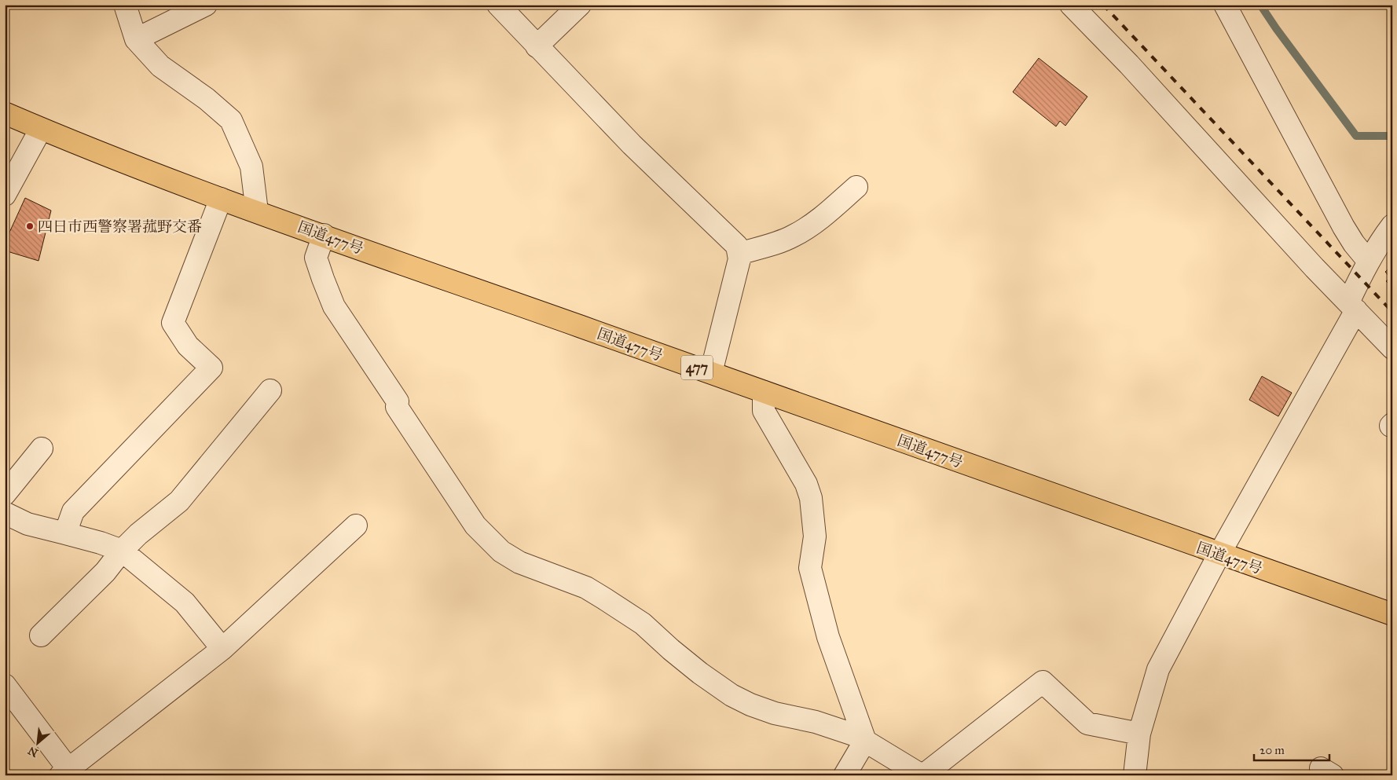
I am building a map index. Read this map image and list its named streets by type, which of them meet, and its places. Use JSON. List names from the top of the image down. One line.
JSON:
{"streets":{"highway":["国道477号","477"]},"places":["四日市西警察署菰野交番"],"scale_bar":"20 m","north":"bottom left"}
